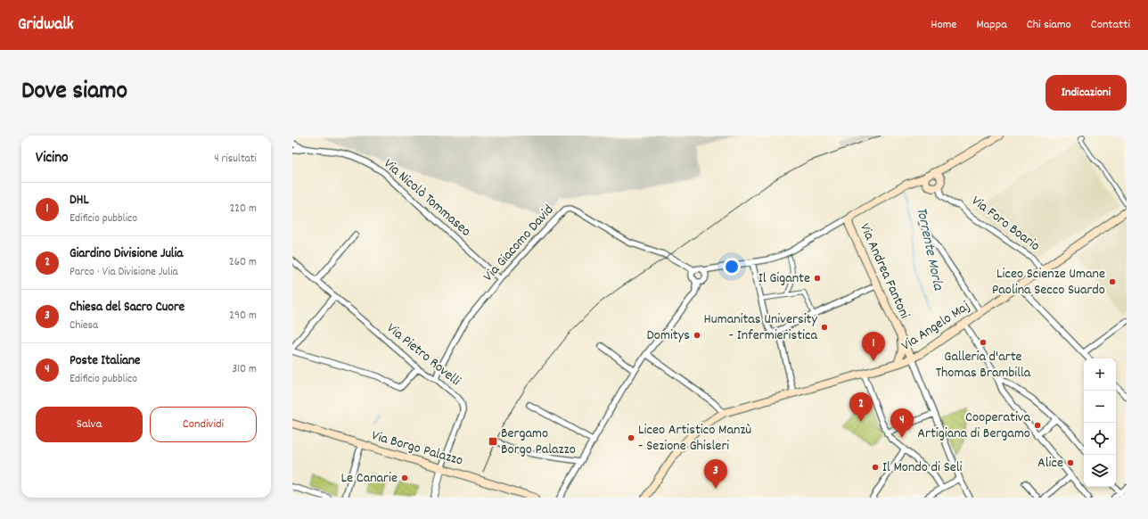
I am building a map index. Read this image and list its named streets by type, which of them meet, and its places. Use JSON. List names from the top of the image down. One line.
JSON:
{"streets":{"main road":["Via Foro Boario","Via Andrea Fantoni","Via Angelo Maj","Via Borgo Palazzo"],"street":["Via Nicolò Tommaseo","Via Giacomo David","Via Pietro Rovelli"]},"crossings":[["Via Nicolò Tommaseo","Via Giacomo David"],["Via Foro Boario","Via Angelo Maj"],["Via Giacomo David","Via Pietro Rovelli"],["Via Andrea Fantoni","Via Angelo Maj"],["Via Pietro Rovelli","Via Borgo Palazzo"]],"water":["Torrente Morla"],"places":{"other":["Il Gigante","Liceo Scienze Umane Paolina Secco Suardo","Humanitas University - Infermieristica","Domitys","Galleria d'arte Thomas Brambilla","Cooperativa Artigiana di Bergamo","Liceo Artistico Manzù - Sezione Ghisleri","Alice","Il Mondo di Seli","Le Canarie"],"transit":["Bergamo Borgo Palazzo"]},"page":{"header":"Gridwalk","nav":["Home","Mappa","Chi siamo","Contatti"],"title":"Dove siamo","buttons":["Indicazioni",["Salva","Condividi"]],"heading":["Vicino","4 risultati"],"list":[{"mark":"1","name":"DHL","note":"Edificio pubblico","value":"220 m"},{"mark":"2","name":"Giardino Divisione Julia","note":"Parco · Via Divisione Julia","value":"260 m"},{"mark":"3","name":"Chiesa del Sacro Cuore","note":"Chiesa","value":"290 m"},{"mark":"4","name":"Poste Italiane","note":"Edificio pubblico","value":"310 m"}],"pins":["1","2","4","3"],"map_buttons":["+","−"]}}
